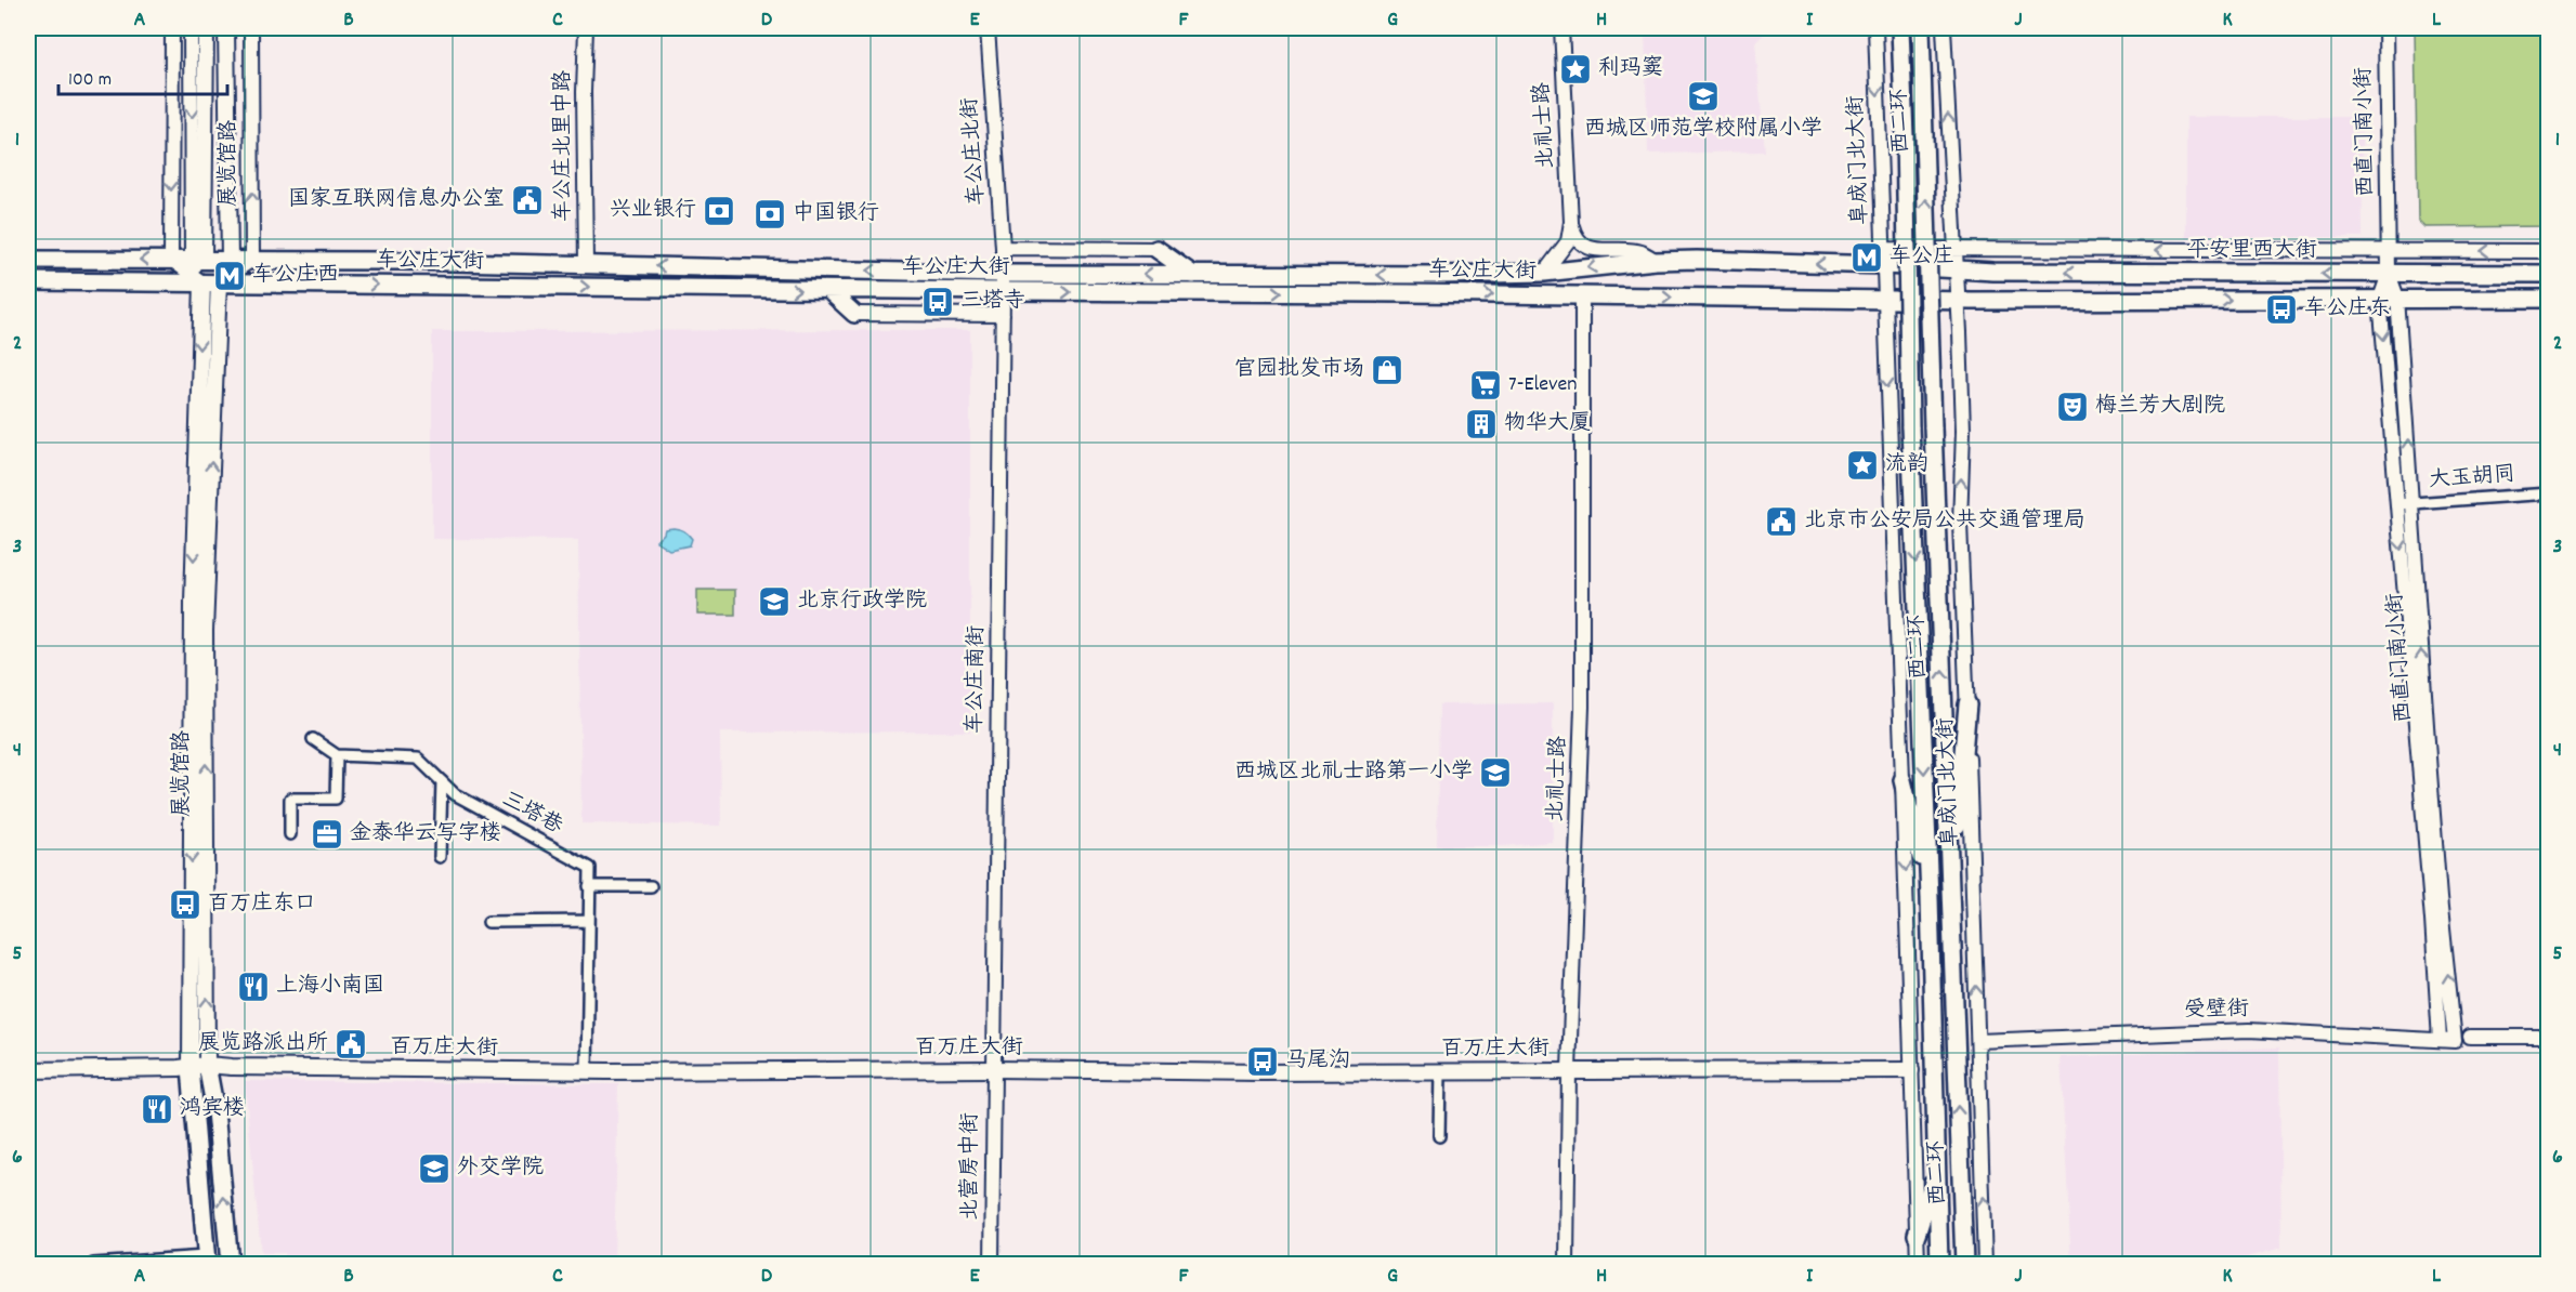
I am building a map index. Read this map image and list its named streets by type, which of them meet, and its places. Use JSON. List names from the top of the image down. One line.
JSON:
{"streets":{"main road":["西二环","展览馆路","平安里西大街","车公庄大街","百万庄大街"],"street":["北礼士路","西直门南小街","车公庄北里中路","车公庄北街","阜成门北大街","大玉胡同","车公庄南街","三塔巷","受壁街","北营房中街"]},"crossings":[["北礼士路","车公庄大街"],["北礼士路","百万庄大街"],["西直门南小街","平安里西大街"],["西直门南小街","大玉胡同"],["西直门南小街","受壁街"],["车公庄北里中路","车公庄大街"],["车公庄北街","车公庄大街"],["车公庄北街","车公庄南街"],["阜成门北大街","平安里西大街"],["阜成门北大街","车公庄大街"],["阜成门北大街","受壁街"],["阜成门北大街","百万庄大街"],["展览馆路","车公庄大街"],["展览馆路","百万庄大街"],["平安里西大街","车公庄大街"],["车公庄大街","车公庄南街"],["车公庄南街","百万庄大街"],["车公庄南街","北营房中街"],["三塔巷","百万庄大街"],["百万庄大街","北营房中街"]],"places":{"place":["利玛窦","流韵"],"school or university":["西城区师范学校附属小学","北京行政学院","西城区北礼士路第一小学","外交学院"],"public building":["国家互联网信息办公室","北京市公安局公共交通管理局","展览路派出所"],"bank":["兴业银行","中国银行"],"metro station":["车公庄","车公庄西"],"bus stop":["三塔寺","车公庄东","百万庄东口","马尾沟"],"shop":["官园批发市场"],"supermarket":["7-Eleven"],"theatre":["梅兰芳大剧院"],"building":["物华大厦"],"office":["金泰华云写字楼"],"restaurant":["上海小南国","鸿宾楼"]},"scale_bar":"100 m","grid":{"columns":["A","B","C","D","E","F","G","H","I","J","K","L"],"rows":["1","2","3","4","5","6"]}}
